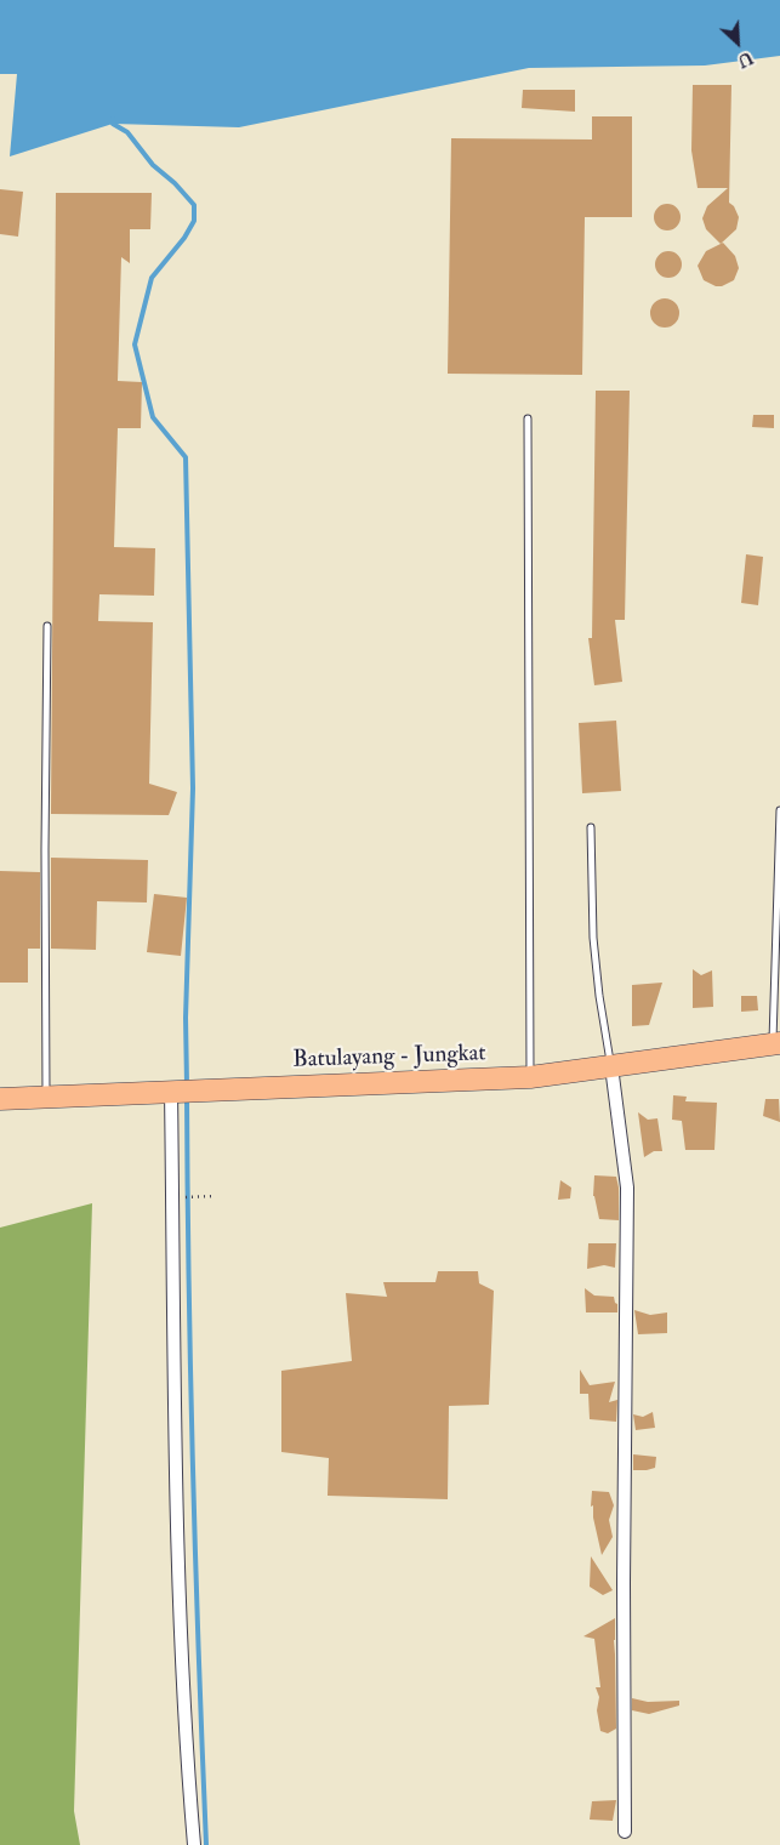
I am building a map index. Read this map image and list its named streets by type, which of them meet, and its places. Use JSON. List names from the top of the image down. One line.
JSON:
{"streets":{"highway":["Batulayang - Jungkat"]},"north":"bottom right"}
